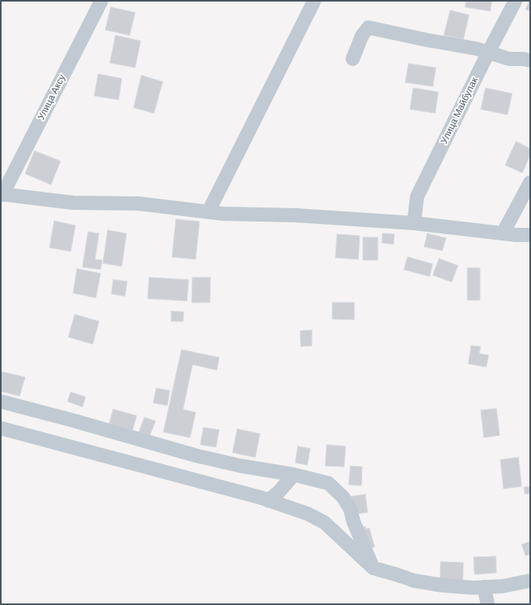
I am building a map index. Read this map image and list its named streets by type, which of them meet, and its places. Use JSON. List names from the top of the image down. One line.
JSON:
{"streets":{"street":["Улица Аксу","Улица Майбулак"]}}
